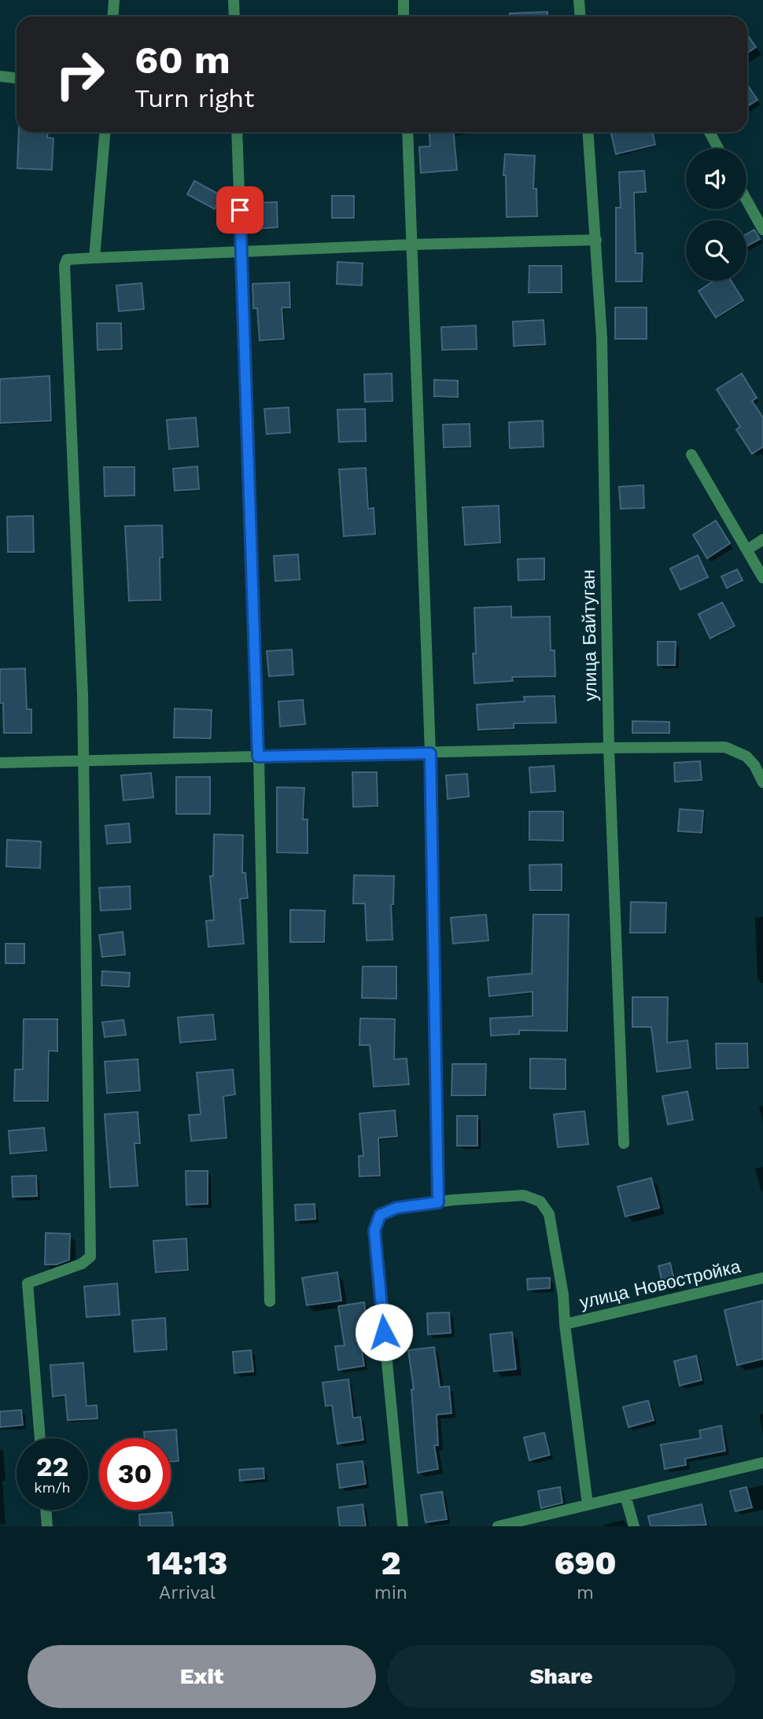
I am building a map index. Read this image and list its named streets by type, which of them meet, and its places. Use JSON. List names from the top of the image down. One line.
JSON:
{"streets":{"street":["улица Байтуган","улица Новостройка"]},"page":{"turn":["60 m","Turn right"],"speed":"22 km/h","limit":"30","eta":["14:13","Arrival","2","min","690","m"],"buttons":["Exit","Share"]}}
